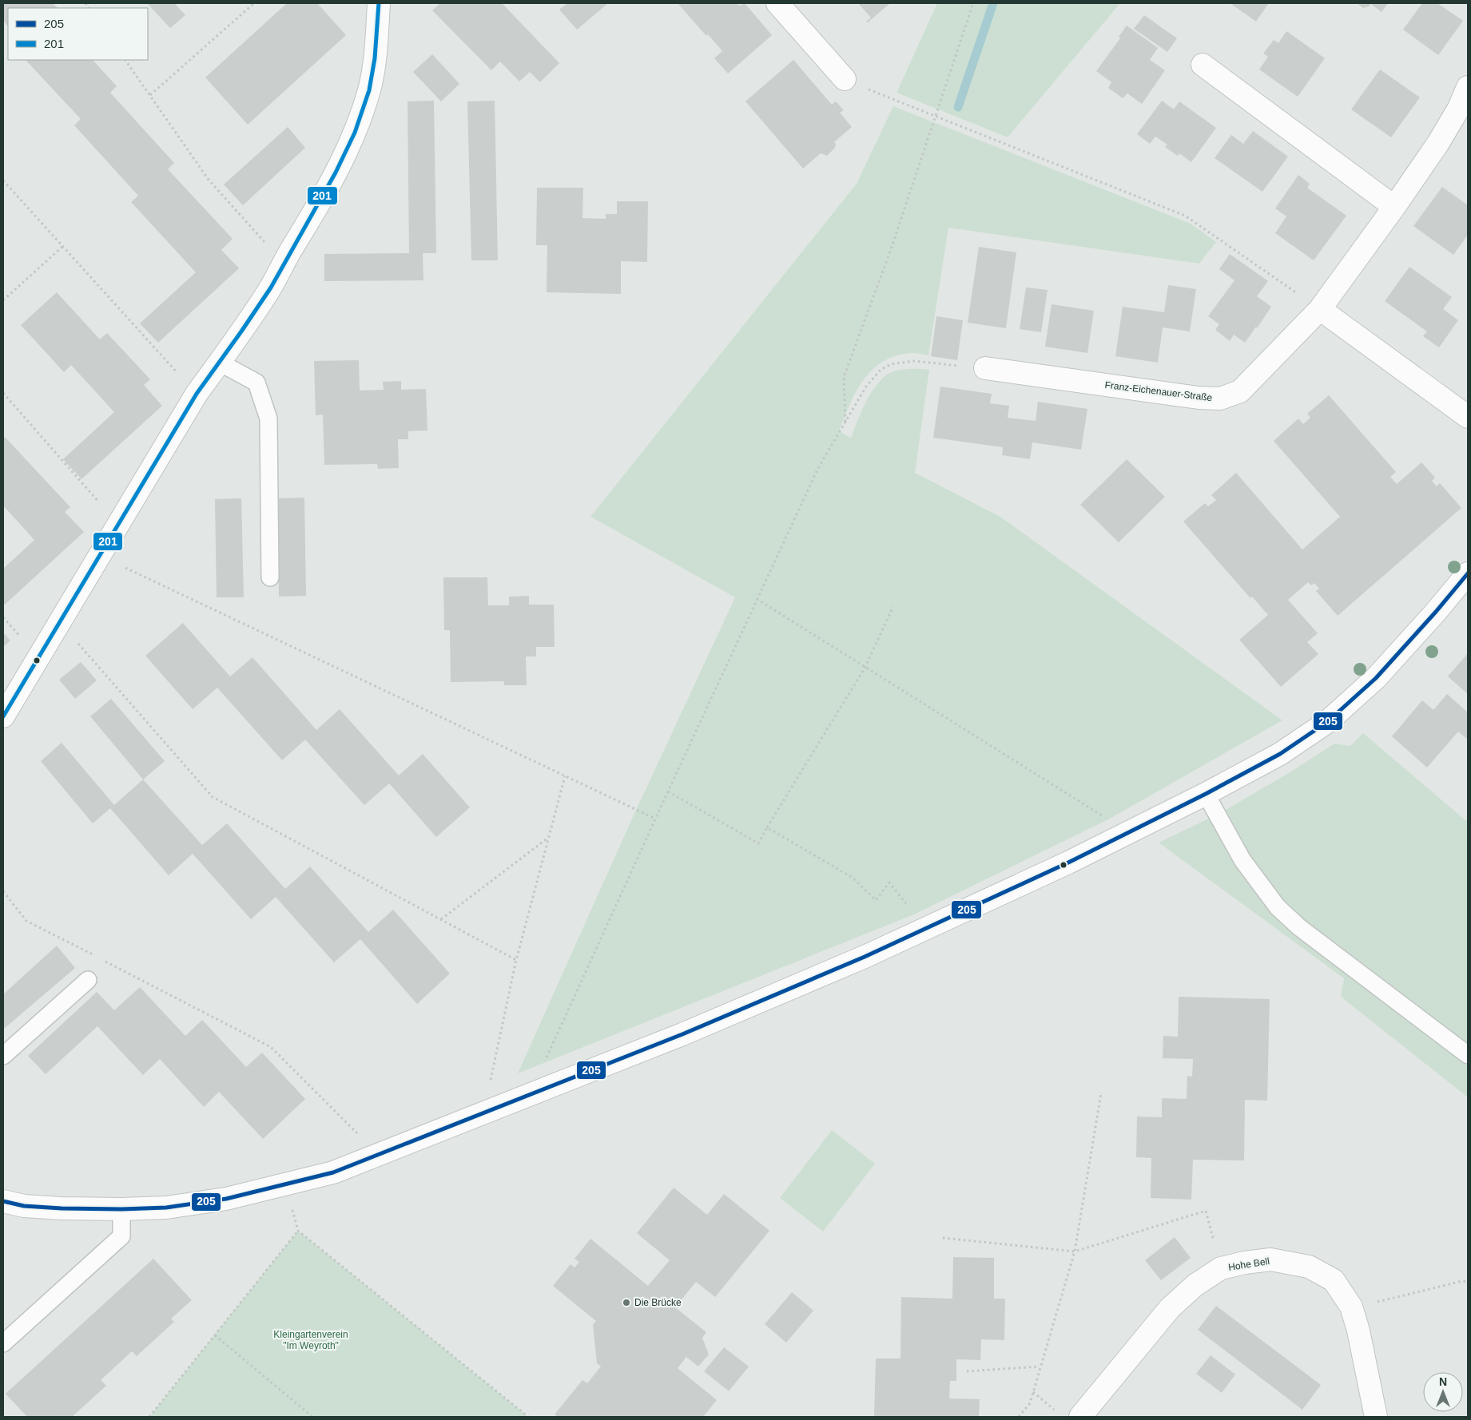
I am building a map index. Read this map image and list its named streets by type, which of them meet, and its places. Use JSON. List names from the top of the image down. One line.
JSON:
{"streets":{"street":["Franz-Eichenauer-Straße","Hohe Bell"]},"parks":["Kleingartenverein \"Im Weyroth\""],"places":["Die Brücke"],"lines":["transit line 201","transit line 205"],"legend":["205","201"],"north":"top"}
